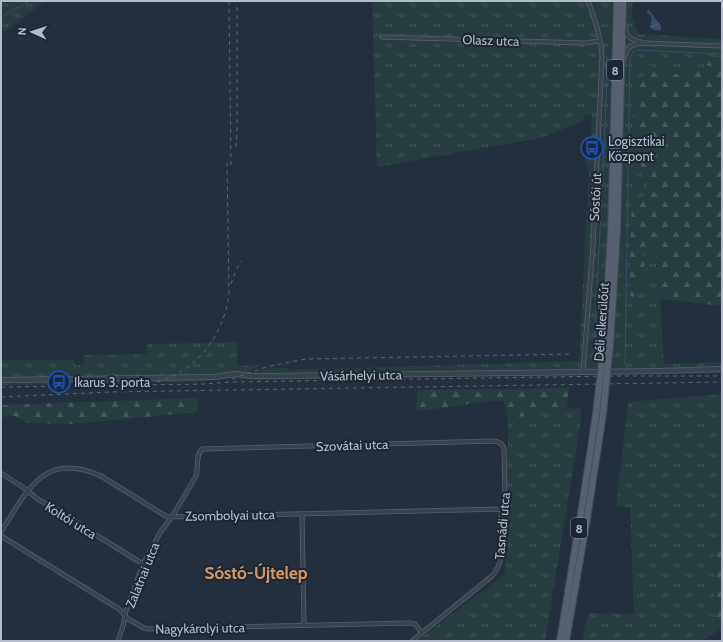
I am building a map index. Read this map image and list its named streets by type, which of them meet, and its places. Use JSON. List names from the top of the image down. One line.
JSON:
{"streets":{"main road":["8","Déli elkerülőút"],"street":["Olasz utca","Sóstói út","Vásárhelyi utca","Szovátai utca","Zsombolyai utca","Koltói utca","Tasnádi utca","Zalatnai utca","Nagykárolyi utca"]},"crossings":[["Olasz utca","Sóstói út"],["Sóstói út","Vásárhelyi utca"],["Szovátai utca","Tasnádi utca"],["Szovátai utca","Zalatnai utca"],["Zsombolyai utca","Koltói utca"],["Zsombolyai utca","Tasnádi utca"],["Zsombolyai utca","Zalatnai utca"],["Koltói utca","Zalatnai utca"],["Tasnádi utca","Nagykárolyi utca"],["Zalatnai utca","Nagykárolyi utca"]],"districts":["Sóstó-Újtelep"],"places":{"bus stop":["Logisztikai Központ","Ikarus 3. porta"]},"north":"left"}
